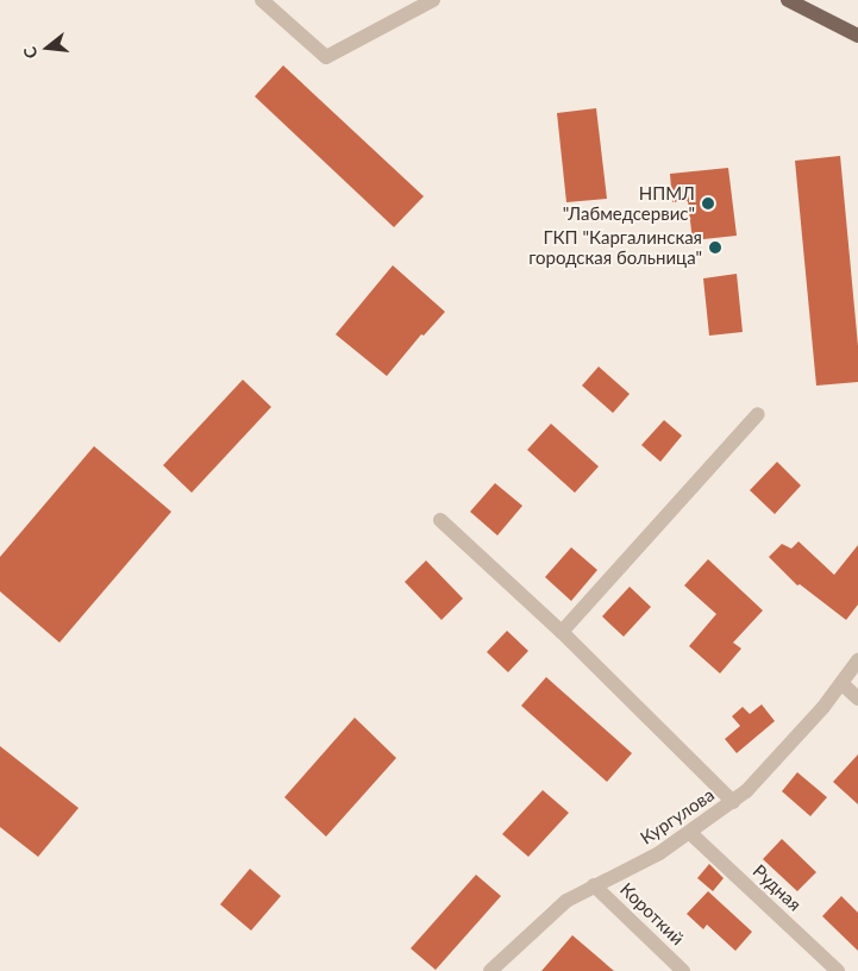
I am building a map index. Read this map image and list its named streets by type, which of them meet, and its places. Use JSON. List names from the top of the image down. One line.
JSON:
{"streets":{"street":["Кургулова","Рудная","Короткий"]},"crossings":[["Кургулова","Рудная"],["Кургулова","Короткий"]],"places":["НПМЛ \"Лабмедсервис\"","ГКП \"Каргалинская городская больница\""],"north":"left"}
